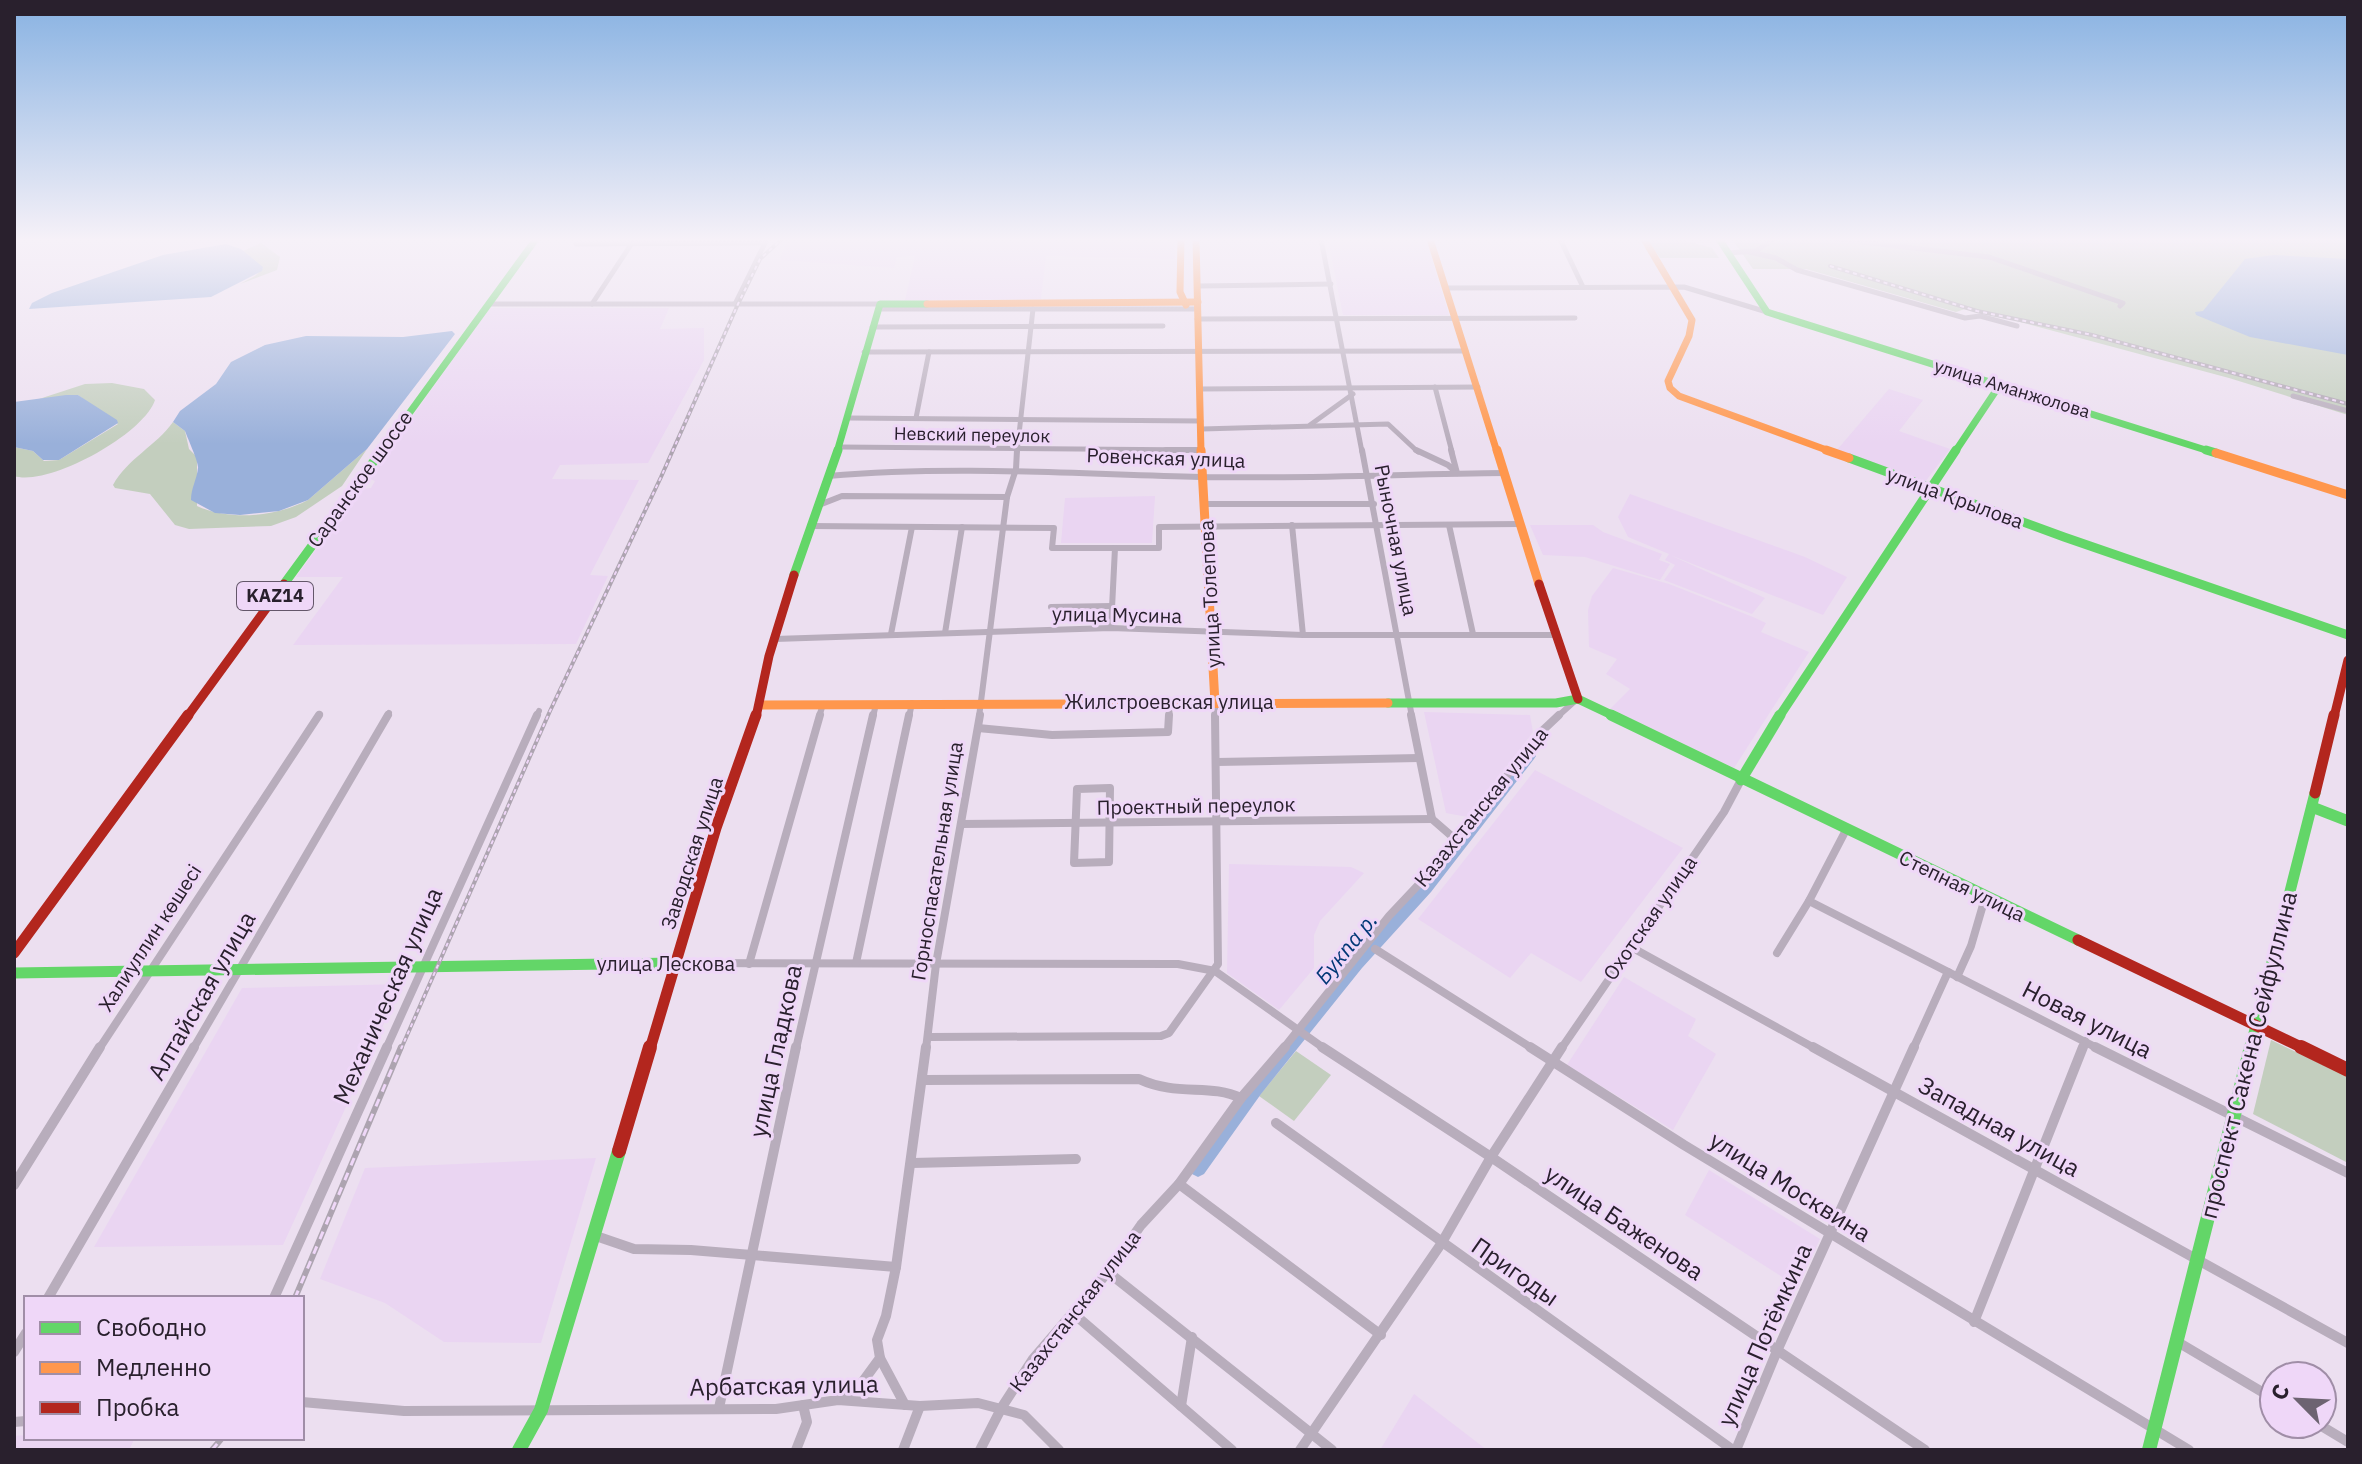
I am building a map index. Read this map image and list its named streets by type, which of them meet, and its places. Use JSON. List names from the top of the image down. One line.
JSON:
{"streets":{"main road":["улица Аманжолова","Саранское шоссе","улица Крылова","улица Толепова","KAZ14","Жилстроевская улица","Заводская улица","Степная улица","Охотская улица","улица Лескова","проспект Сакена Сейфуллина"],"street":["Невский переулок","Ровенская улица","Рыночная улица","улица Мусина","Проектный переулок","Казахстанская улица","Горноспасательная улица","Халиуллин көшесі","Алтайская улица","Механическая улица","Новая улица","улица Гладкова","Западная улица","улица Москвина","улица Баженова","Пригоды","улица Потёмкина","Арбатская улица"]},"crossings":[["улица Аманжолова","Охотская улица"],["Невский переулок","улица Толепова"],["Невский переулок","Заводская улица"],["Невский переулок","Горноспасательная улица"],["Ровенская улица","Рыночная улица"],["Ровенская улица","улица Толепова"],["Ровенская улица","Заводская улица"],["Ровенская улица","Горноспасательная улица"],["улица Крылова","Охотская улица"],["Рыночная улица","улица Мусина"],["Рыночная улица","Жилстроевская улица"],["Рыночная улица","Проектный переулок"],["улица Толепова","улица Мусина"],["улица Толепова","Жилстроевская улица"],["улица Толепова","Проектный переулок"],["улица Толепова","улица Лескова"],["улица Мусина","Заводская улица"],["улица Мусина","Горноспасательная улица"],["Жилстроевская улица","Казахстанская улица"],["Жилстроевская улица","Заводская улица"],["Жилстроевская улица","Горноспасательная улица"],["Жилстроевская улица","Степная улица"],["Жилстроевская улица","улица Гладкова"],["Проектный переулок","Горноспасательная улица"],["Казахстанская улица","Степная улица"],["Казахстанская улица","улица Лескова"],["Казахстанская улица","улица Баженова"],["Казахстанская улица","Арбатская улица"],["Заводская улица","улица Лескова"],["Заводская улица","Арбатская улица"],["Горноспасательная улица","улица Лескова"],["Степная улица","Охотская улица"],["Степная улица","проспект Сакена Сейфуллина"],["Степная улица","улица Потёмкина"],["Охотская улица","Западная улица"],["Охотская улица","улица Москвина"],["Охотская улица","улица Баженова"],["Охотская улица","Пригоды"],["Халиуллин көшесі","улица Лескова"],["улица Лескова","Алтайская улица"],["улица Лескова","Механическая улица"],["улица Лескова","улица Гладкова"],["улица Лескова","улица Баженова"],["Новая улица","проспект Сакена Сейфуллина"],["Новая улица","улица Потёмкина"],["улица Гладкова","Арбатская улица"],["проспект Сакена Сейфуллина","Западная улица"],["проспект Сакена Сейфуллина","улица Москвина"],["Западная улица","улица Потёмкина"],["улица Москвина","улица Потёмкина"],["улица Баженова","улица Потёмкина"],["Пригоды","улица Потёмкина"]],"water":["Букпа р."],"legend":["Свободно","Медленно","Пробка"],"north":"top left"}
